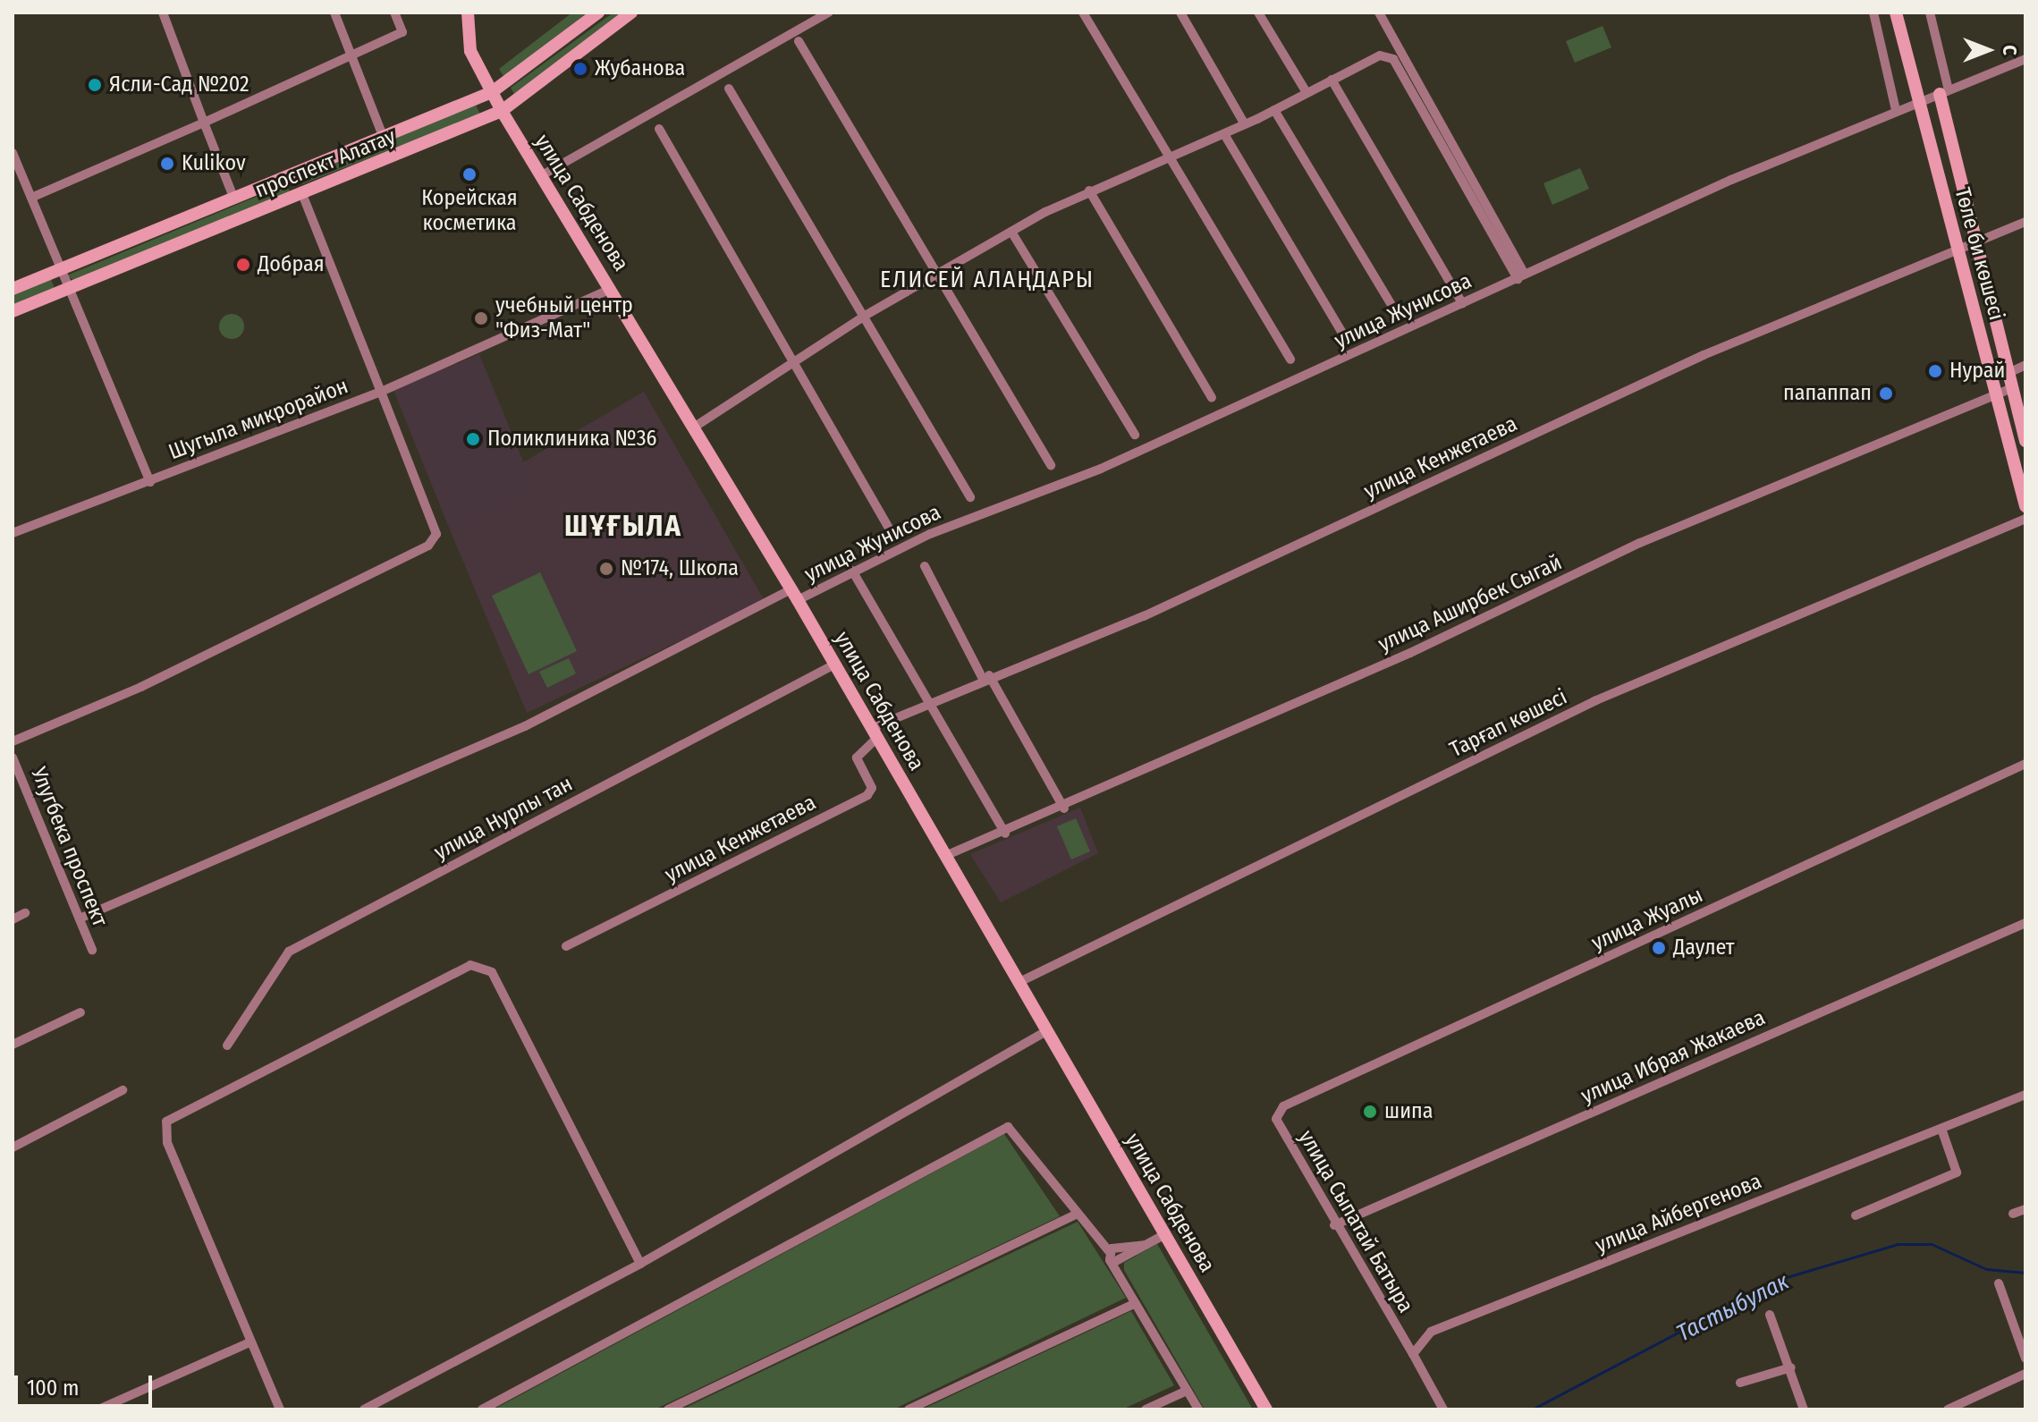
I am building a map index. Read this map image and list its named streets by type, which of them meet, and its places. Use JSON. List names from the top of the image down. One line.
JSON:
{"streets":{"main road":["проспект Алатау","улица Сабденова","Төле би көшесі"],"street":["улица Жунисова","Шугыла микрорайон","улица Кенжетаева","улица Аширбек Сыгай","Тарғап көшесі","улица Нурлы тан","Улугбека проспект","улица Жуалы","улица Ибрая Жакаева","улица Айбергенова","улица Сыпатай Батыра"]},"crossings":[["проспект Алатау","улица Сабденова"],["проспект Алатау","Шугыла микрорайон"],["улица Сабденова","улица Жунисова"],["улица Сабденова","Шугыла микрорайон"],["улица Сабденова","улица Кенжетаева"],["улица Сабденова","улица Аширбек Сыгай"],["улица Сабденова","Тарғап көшесі"],["улица Сабденова","улица Нурлы тан"],["Төле би көшесі","улица Жунисова"],["Төле би көшесі","улица Кенжетаева"],["Төле би көшесі","улица Аширбек Сыгай"],["улица Жунисова","Улугбека проспект"],["улица Жуалы","улица Сыпатай Батыра"],["улица Ибрая Жакаева","улица Сыпатай Батыра"],["улица Айбергенова","улица Сыпатай Батыра"]],"districts":["ЕЛИСЕЙ АЛАҢДАРЫ","ШҰҒЫЛА"],"water":["Тастыбулак"],"places":["Жубанова","Ясли-Сад №202","Kulikov","Корейская косметика","Добрая","учебный центр \"Физ-Мат\"","Нурай","папаппап","Поликлиника №36","№174, Школа","Даулет","шипа"],"scale_bar":"100 m","north":"right"}
